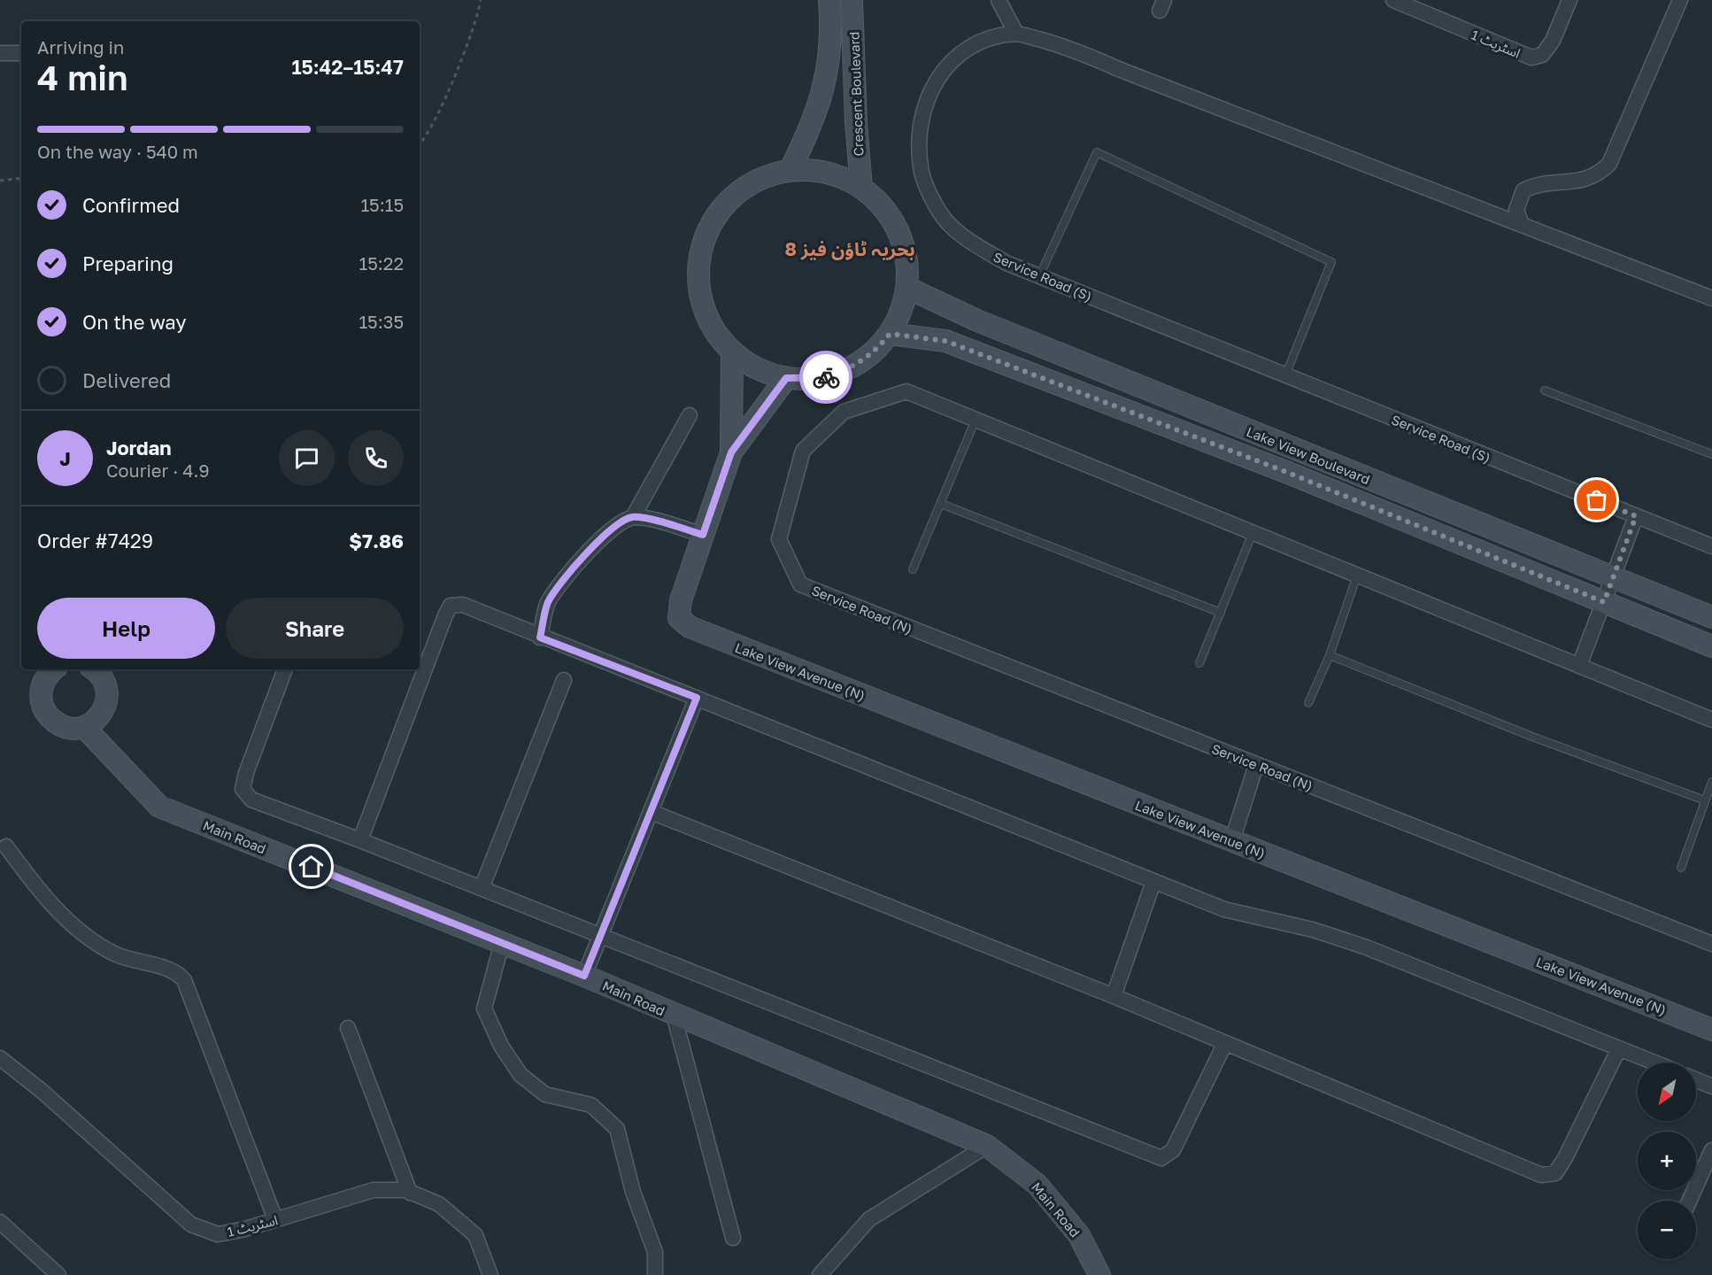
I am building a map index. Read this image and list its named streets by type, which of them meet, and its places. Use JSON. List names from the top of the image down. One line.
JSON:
{"streets":{"street":["اسٹریٹ 1","Crescent Boulevard","Service Road (S)","Lake View Boulevard","Service Road (N)","Lake View Avenue (N)","Main Road"]},"districts":["بحریہ ٹاؤن فیز 8"],"north":"bottom left","page":{"heading":["4 min","Arriving in","15:42–15:47"],"panel":["Jordan","Courier · 4.9","Order #7429","$7.86"],"bar":"On the way · 540 m","list":[["Confirmed","15:15"],["Preparing","15:22"],["On the way","15:35"],"Delivered"],"round":"J","buttons":["Help","Share"],"map_buttons":["+","−"]}}
